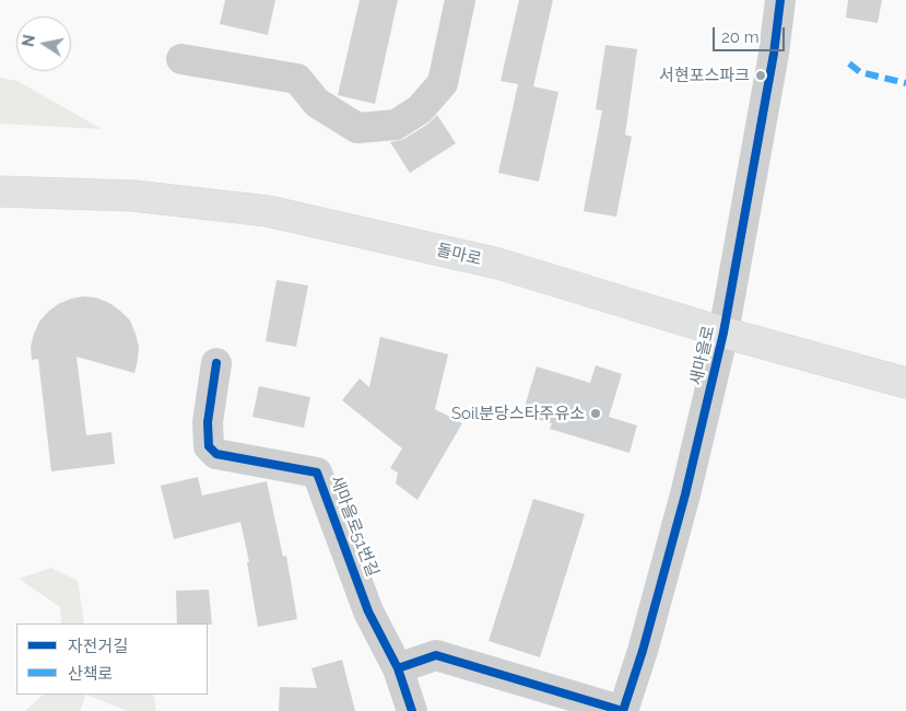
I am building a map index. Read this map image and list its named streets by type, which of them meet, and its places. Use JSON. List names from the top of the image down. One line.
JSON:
{"streets":{"main road":["돌마로"],"street":["새마을로","새마을로51번길"]},"crossings":[["돌마로","새마을로"]],"places":["서현포스파크","Soil분당스타주유소"],"legend":["자전거길","산책로"],"scale_bar":"20 m","north":"left"}
